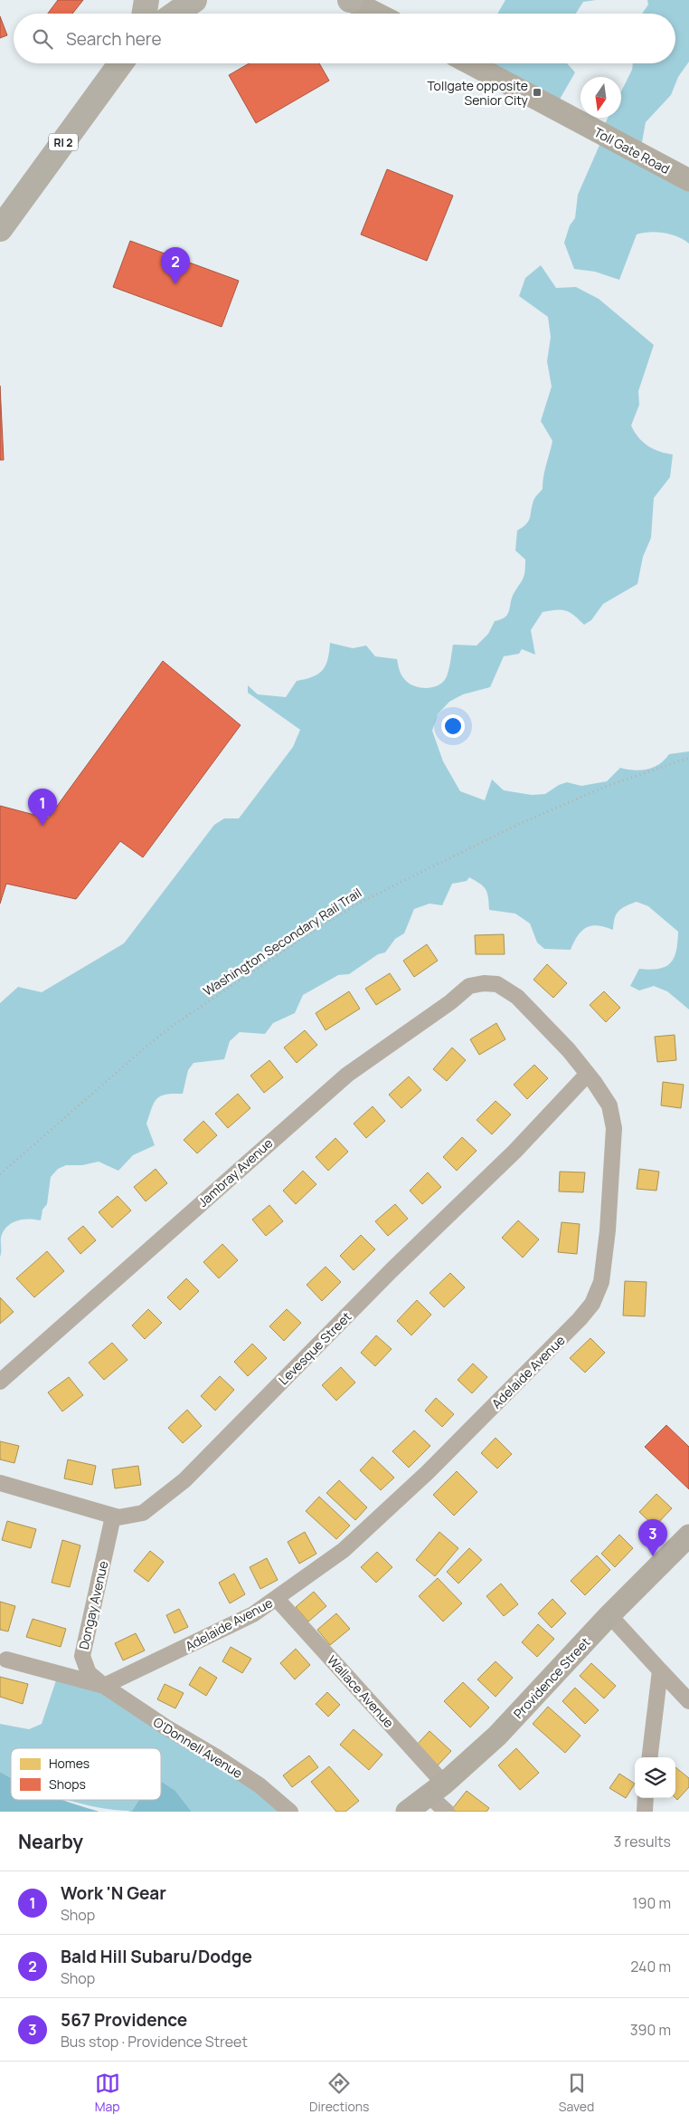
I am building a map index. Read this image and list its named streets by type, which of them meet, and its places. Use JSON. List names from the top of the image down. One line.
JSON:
{"streets":{"main road":["RI 2","Toll Gate Road","Providence Street"],"street":["Jambray Avenue","Levesque Street","Adelaide Avenue","Dongay Avenue","Wallace Avenue","O'Donnell Avenue"],"path":["Washington Secondary Rail Trail"]},"crossings":[["Jambray Avenue","Adelaide Avenue"],["Levesque Street","Adelaide Avenue"],["Levesque Street","Dongay Avenue"],["Adelaide Avenue","Dongay Avenue"],["Adelaide Avenue","Wallace Avenue"],["Adelaide Avenue","O'Donnell Avenue"],["Dongay Avenue","O'Donnell Avenue"],["Providence Street","Wallace Avenue"]],"places":{"transit":["Tollgate opposite Senior City"]},"legend":["Homes","Shops"],"north":"bottom","page":{"search":"Search here","pins":["2","1","3"],"heading":["Nearby","3 results"],"list":[{"mark":"1","name":"Work 'N Gear","note":"Shop","value":"190 m"},{"mark":"2","name":"Bald Hill Subaru/Dodge","note":"Shop","value":"240 m"},{"mark":"3","name":"567 Providence","note":"Bus stop · Providence Street","value":"390 m"}],"nav":["Map","Directions","Saved"]}}
